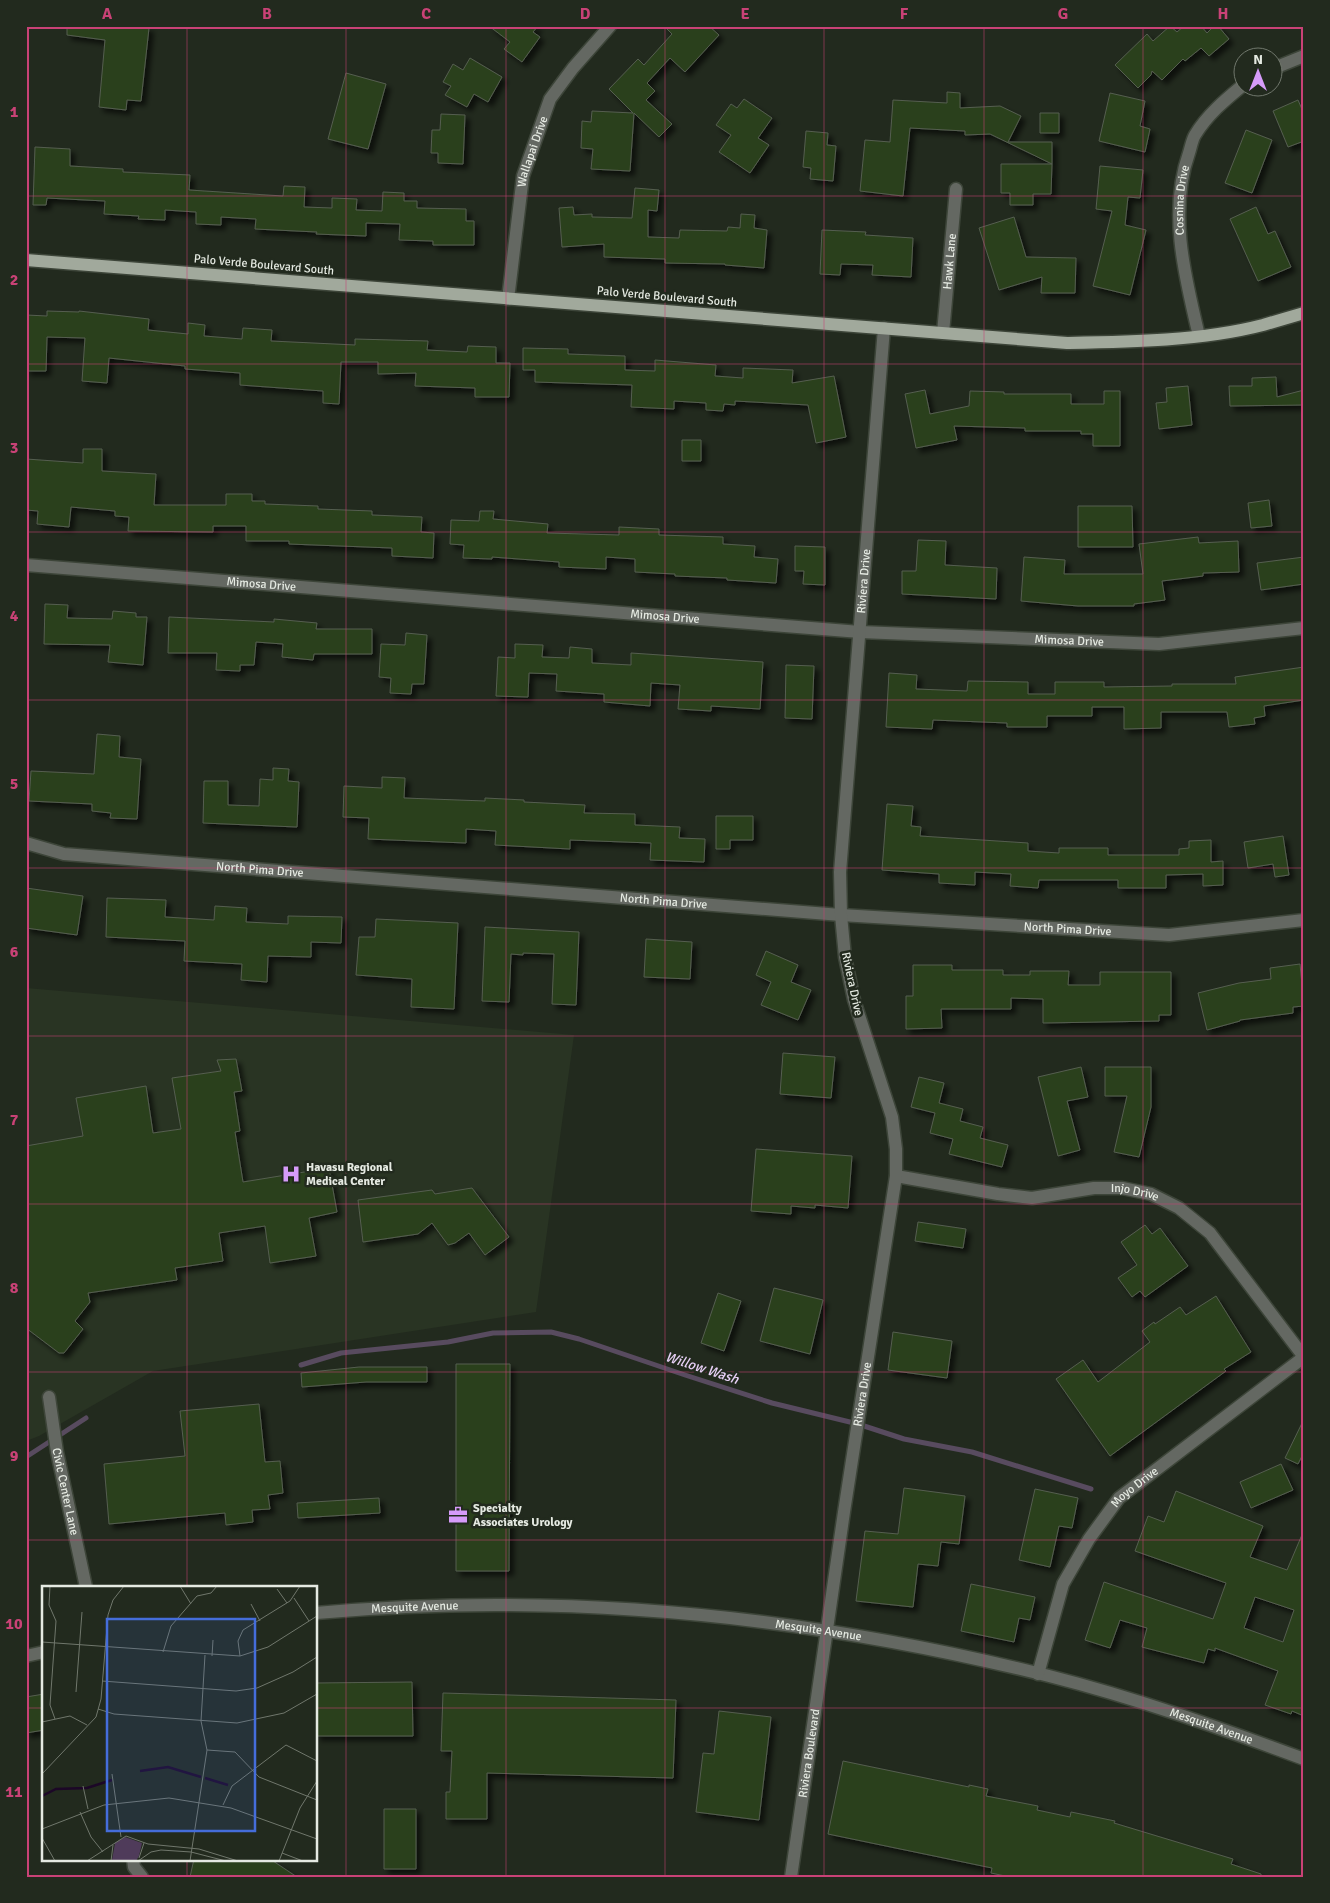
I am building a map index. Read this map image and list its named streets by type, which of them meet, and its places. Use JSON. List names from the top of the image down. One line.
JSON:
{"streets":{"main road":["Palo Verde Boulevard South"],"street":["Wallapai Drive","Cosnina Drive","Hawk Lane","Riviera Drive","Mimosa Drive","North Pima Drive","Injo Drive","Moyo Drive","Civic Center Lane","Mesquite Avenue","Riviera Boulevard"]},"crossings":[["Wallapai Drive","Palo Verde Boulevard South"],["Cosnina Drive","Palo Verde Boulevard South"],["Hawk Lane","Palo Verde Boulevard South"],["Palo Verde Boulevard South","Riviera Drive"],["Riviera Drive","Mimosa Drive"],["Riviera Drive","North Pima Drive"],["Riviera Drive","Injo Drive"],["Riviera Drive","Mesquite Avenue"],["Riviera Drive","Riviera Boulevard"],["Injo Drive","Moyo Drive"],["Moyo Drive","Mesquite Avenue"],["Mesquite Avenue","Riviera Boulevard"]],"water":["Willow Wash"],"places":{"hospital":["Havasu Regional Medical Center"],"office":["Specialty Associates Urology"]},"north":"top","grid":{"columns":["A","B","C","D","E","F","G","H"],"rows":["1","2","3","4","5","6","7","8","9","10","11"]}}
